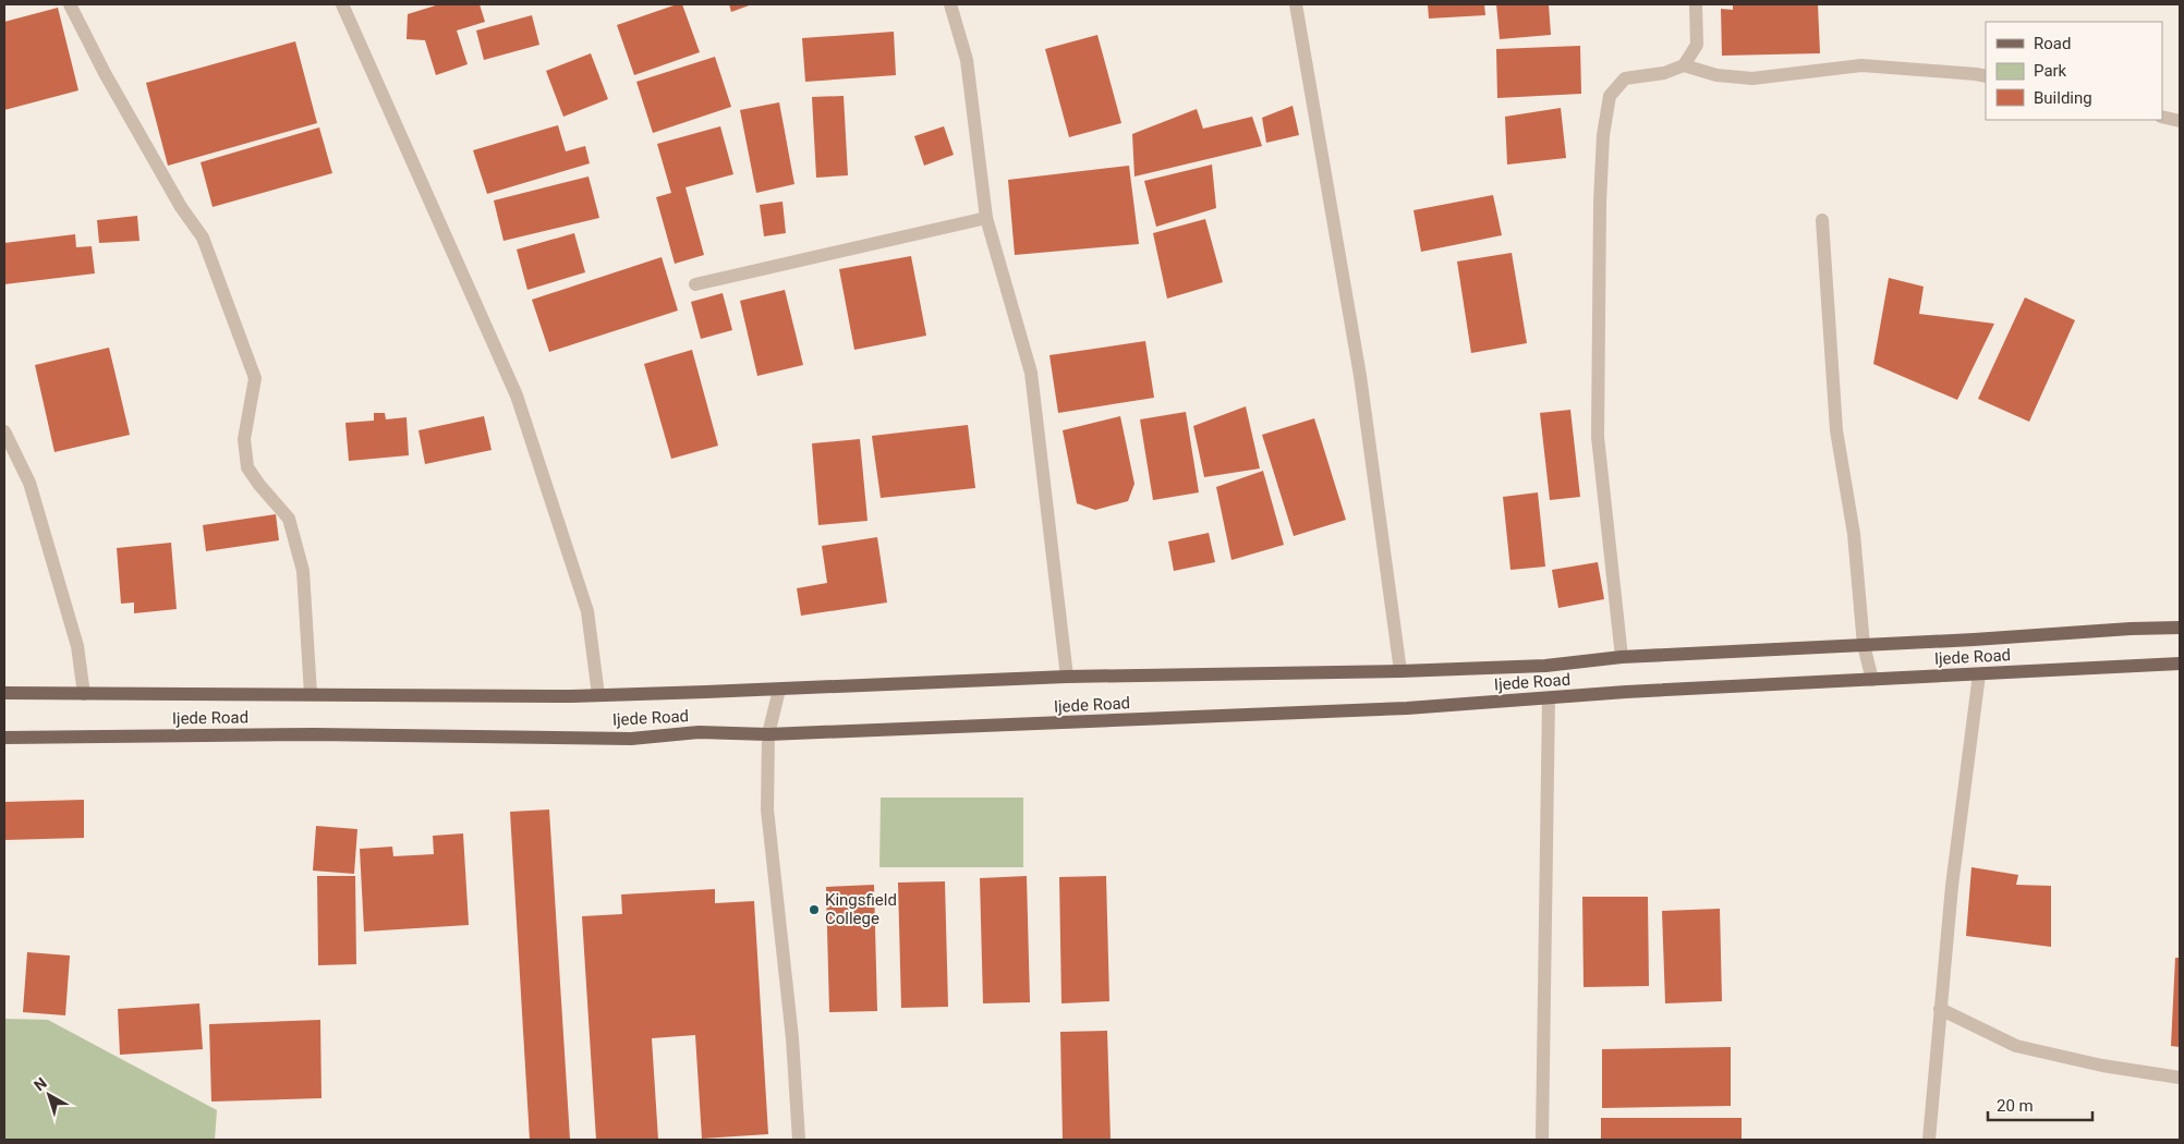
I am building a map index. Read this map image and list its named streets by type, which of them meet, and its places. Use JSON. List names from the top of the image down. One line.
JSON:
{"streets":{"main road":["Ijede Road"]},"places":["Kingsfield College"],"legend":["Road","Park","Building"],"scale_bar":"20 m","north":"top left"}
